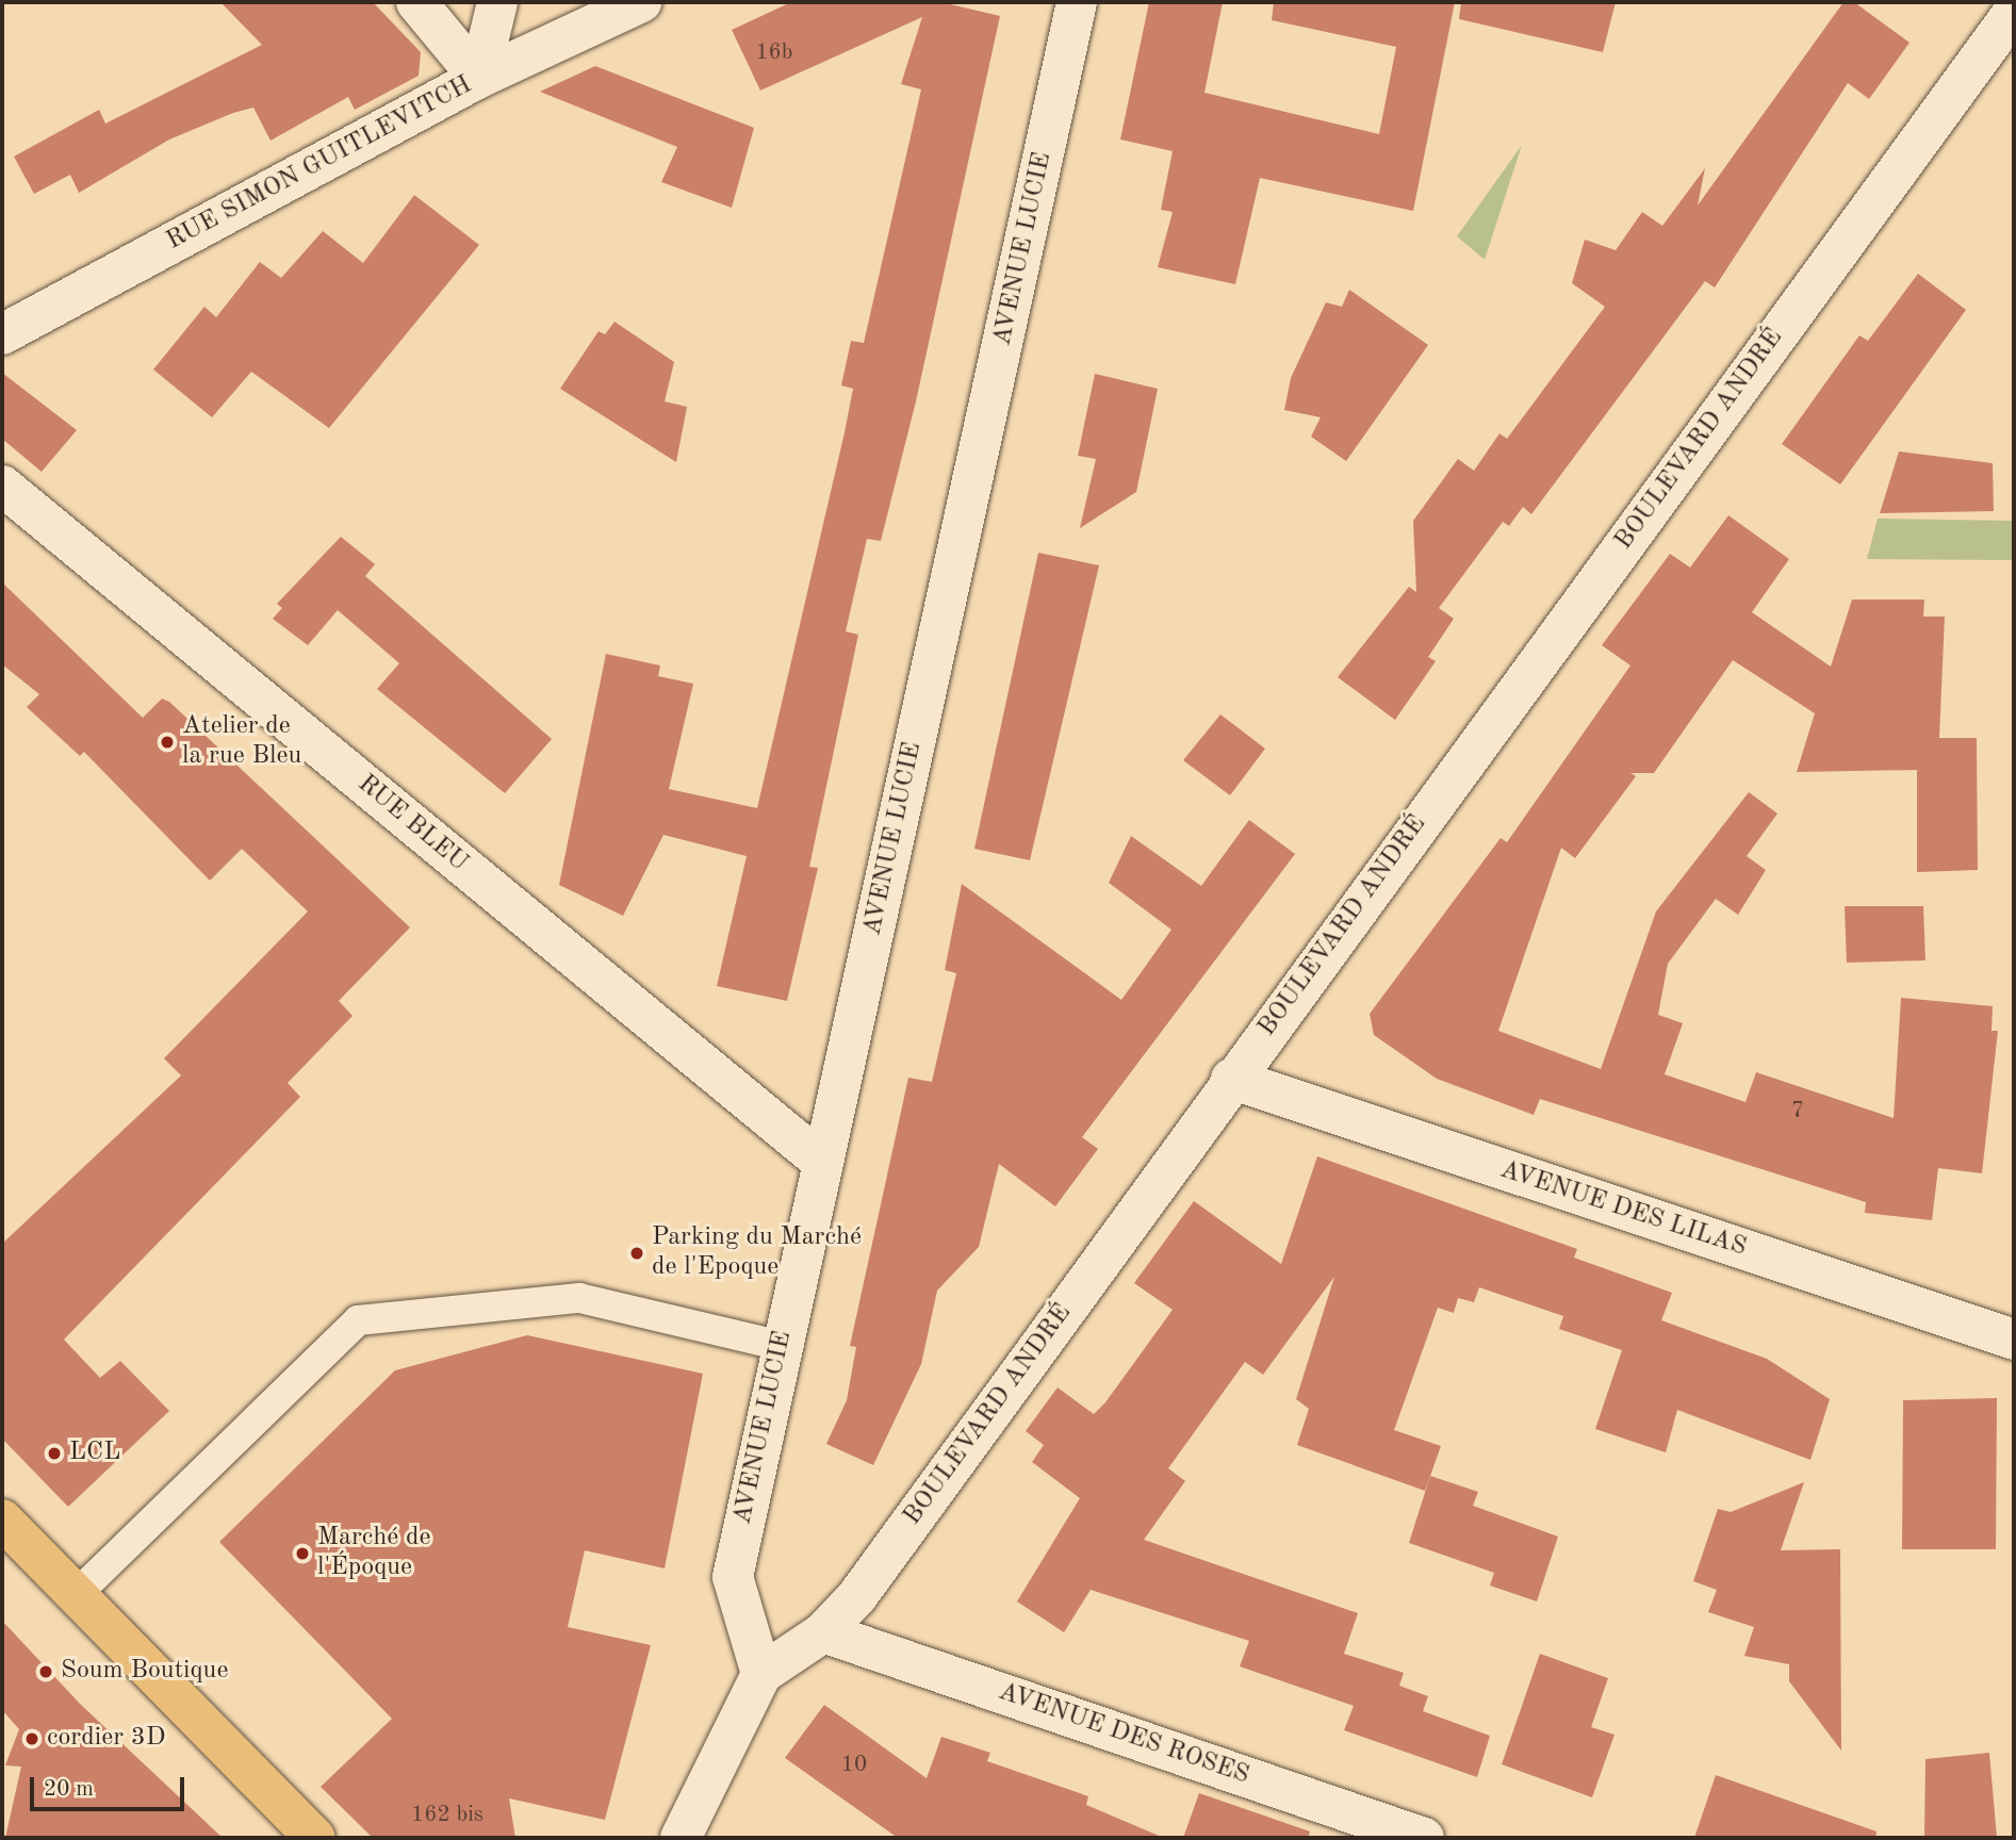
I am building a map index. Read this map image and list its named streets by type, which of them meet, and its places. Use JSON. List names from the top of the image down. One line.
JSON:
{"streets":{"street":["RUE SIMON GUITLEVITCH","AVENUE LUCIE","BOULEVARD ANDRÉ","RUE BLEU","AVENUE DES LILAS","AVENUE DES ROSES"]},"crossings":[["AVENUE LUCIE","BOULEVARD ANDRÉ"],["AVENUE LUCIE","RUE BLEU"],["BOULEVARD ANDRÉ","AVENUE DES LILAS"],["BOULEVARD ANDRÉ","AVENUE DES ROSES"]],"places":["Atelier de la rue Bleu","Parking du Marché de l'Epoque","LCL","Marché de l'Époque","Soum Boutique","cordier 3D"],"house_numbers":["16b","7","10","162 bis"],"scale_bar":"20 m"}
